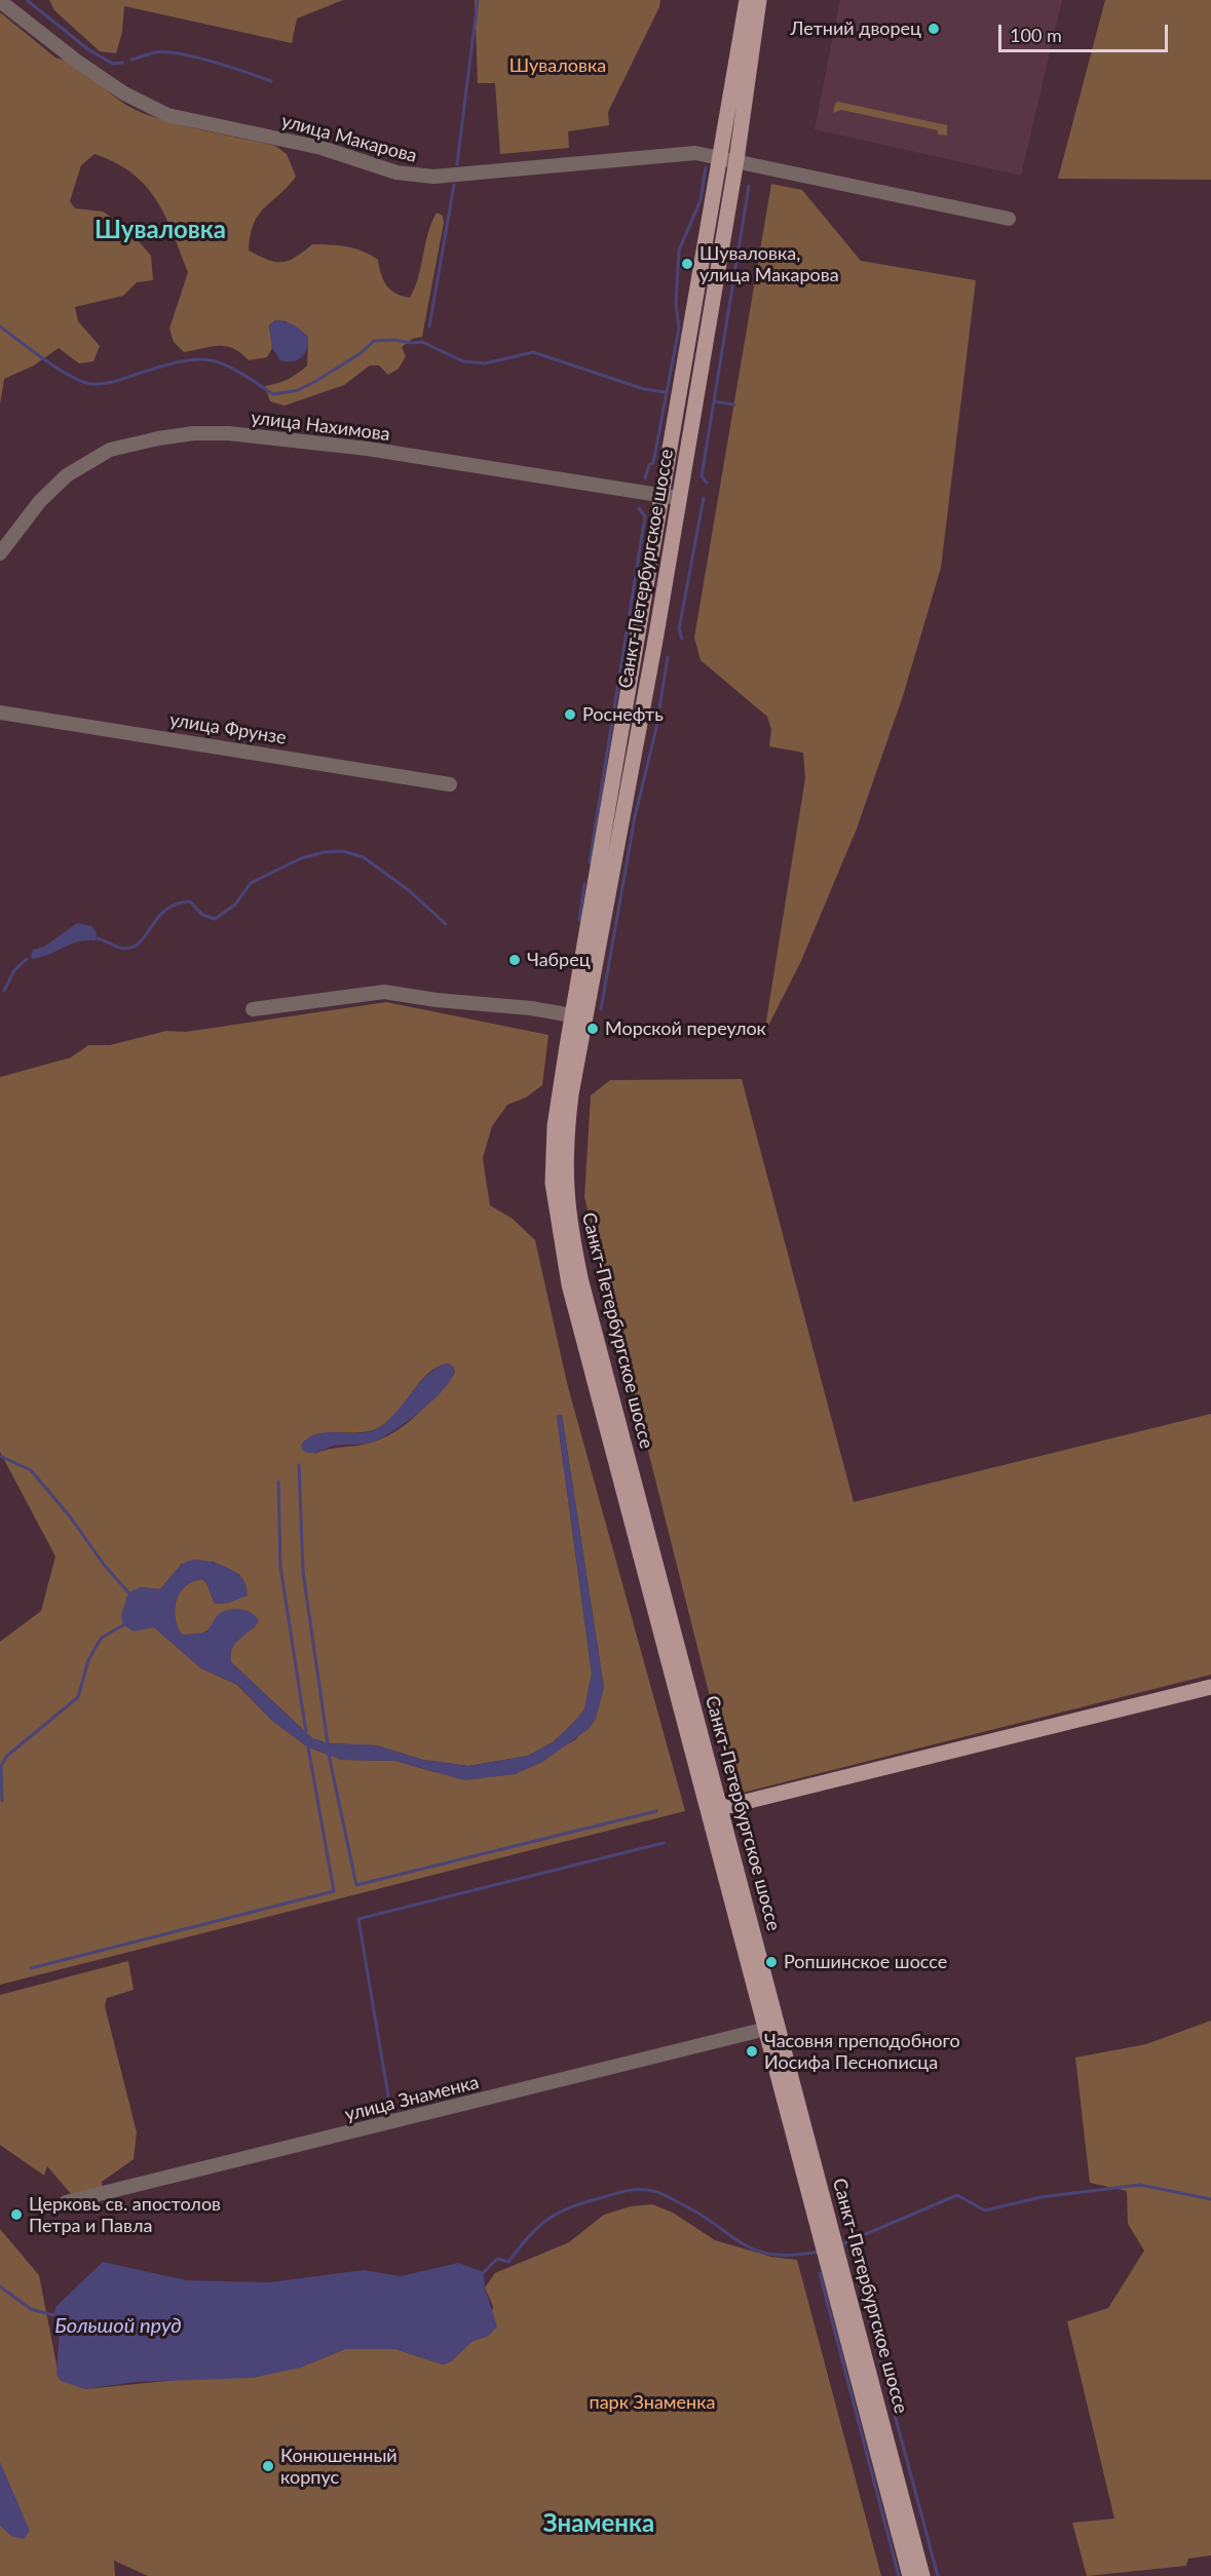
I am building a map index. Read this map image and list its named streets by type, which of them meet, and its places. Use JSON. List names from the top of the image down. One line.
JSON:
{"streets":{"main road":["Санкт-Петербургское шоссе"],"street":["улица Макарова","улица Нахимова","улица Фрунзе","улица Знаменка"]},"crossings":[["улица Макарова","Санкт-Петербургское шоссе"],["улица Нахимова","Санкт-Петербургское шоссе"],["Санкт-Петербургское шоссе","улица Знаменка"]],"districts":["Шуваловка","Знаменка"],"water":["Большой пруд"],"parks":["Шуваловка","парк Знаменка"],"places":["Летний дворец","Шуваловка, улица Макарова","Роснефть","Чабрец","Морской переулок","Ропшинское шоссе","Часовня преподобного Иосифа Песнописца","Церковь св. апостолов Петра и Павла","Конюшенный корпус"],"scale_bar":"100 m"}
